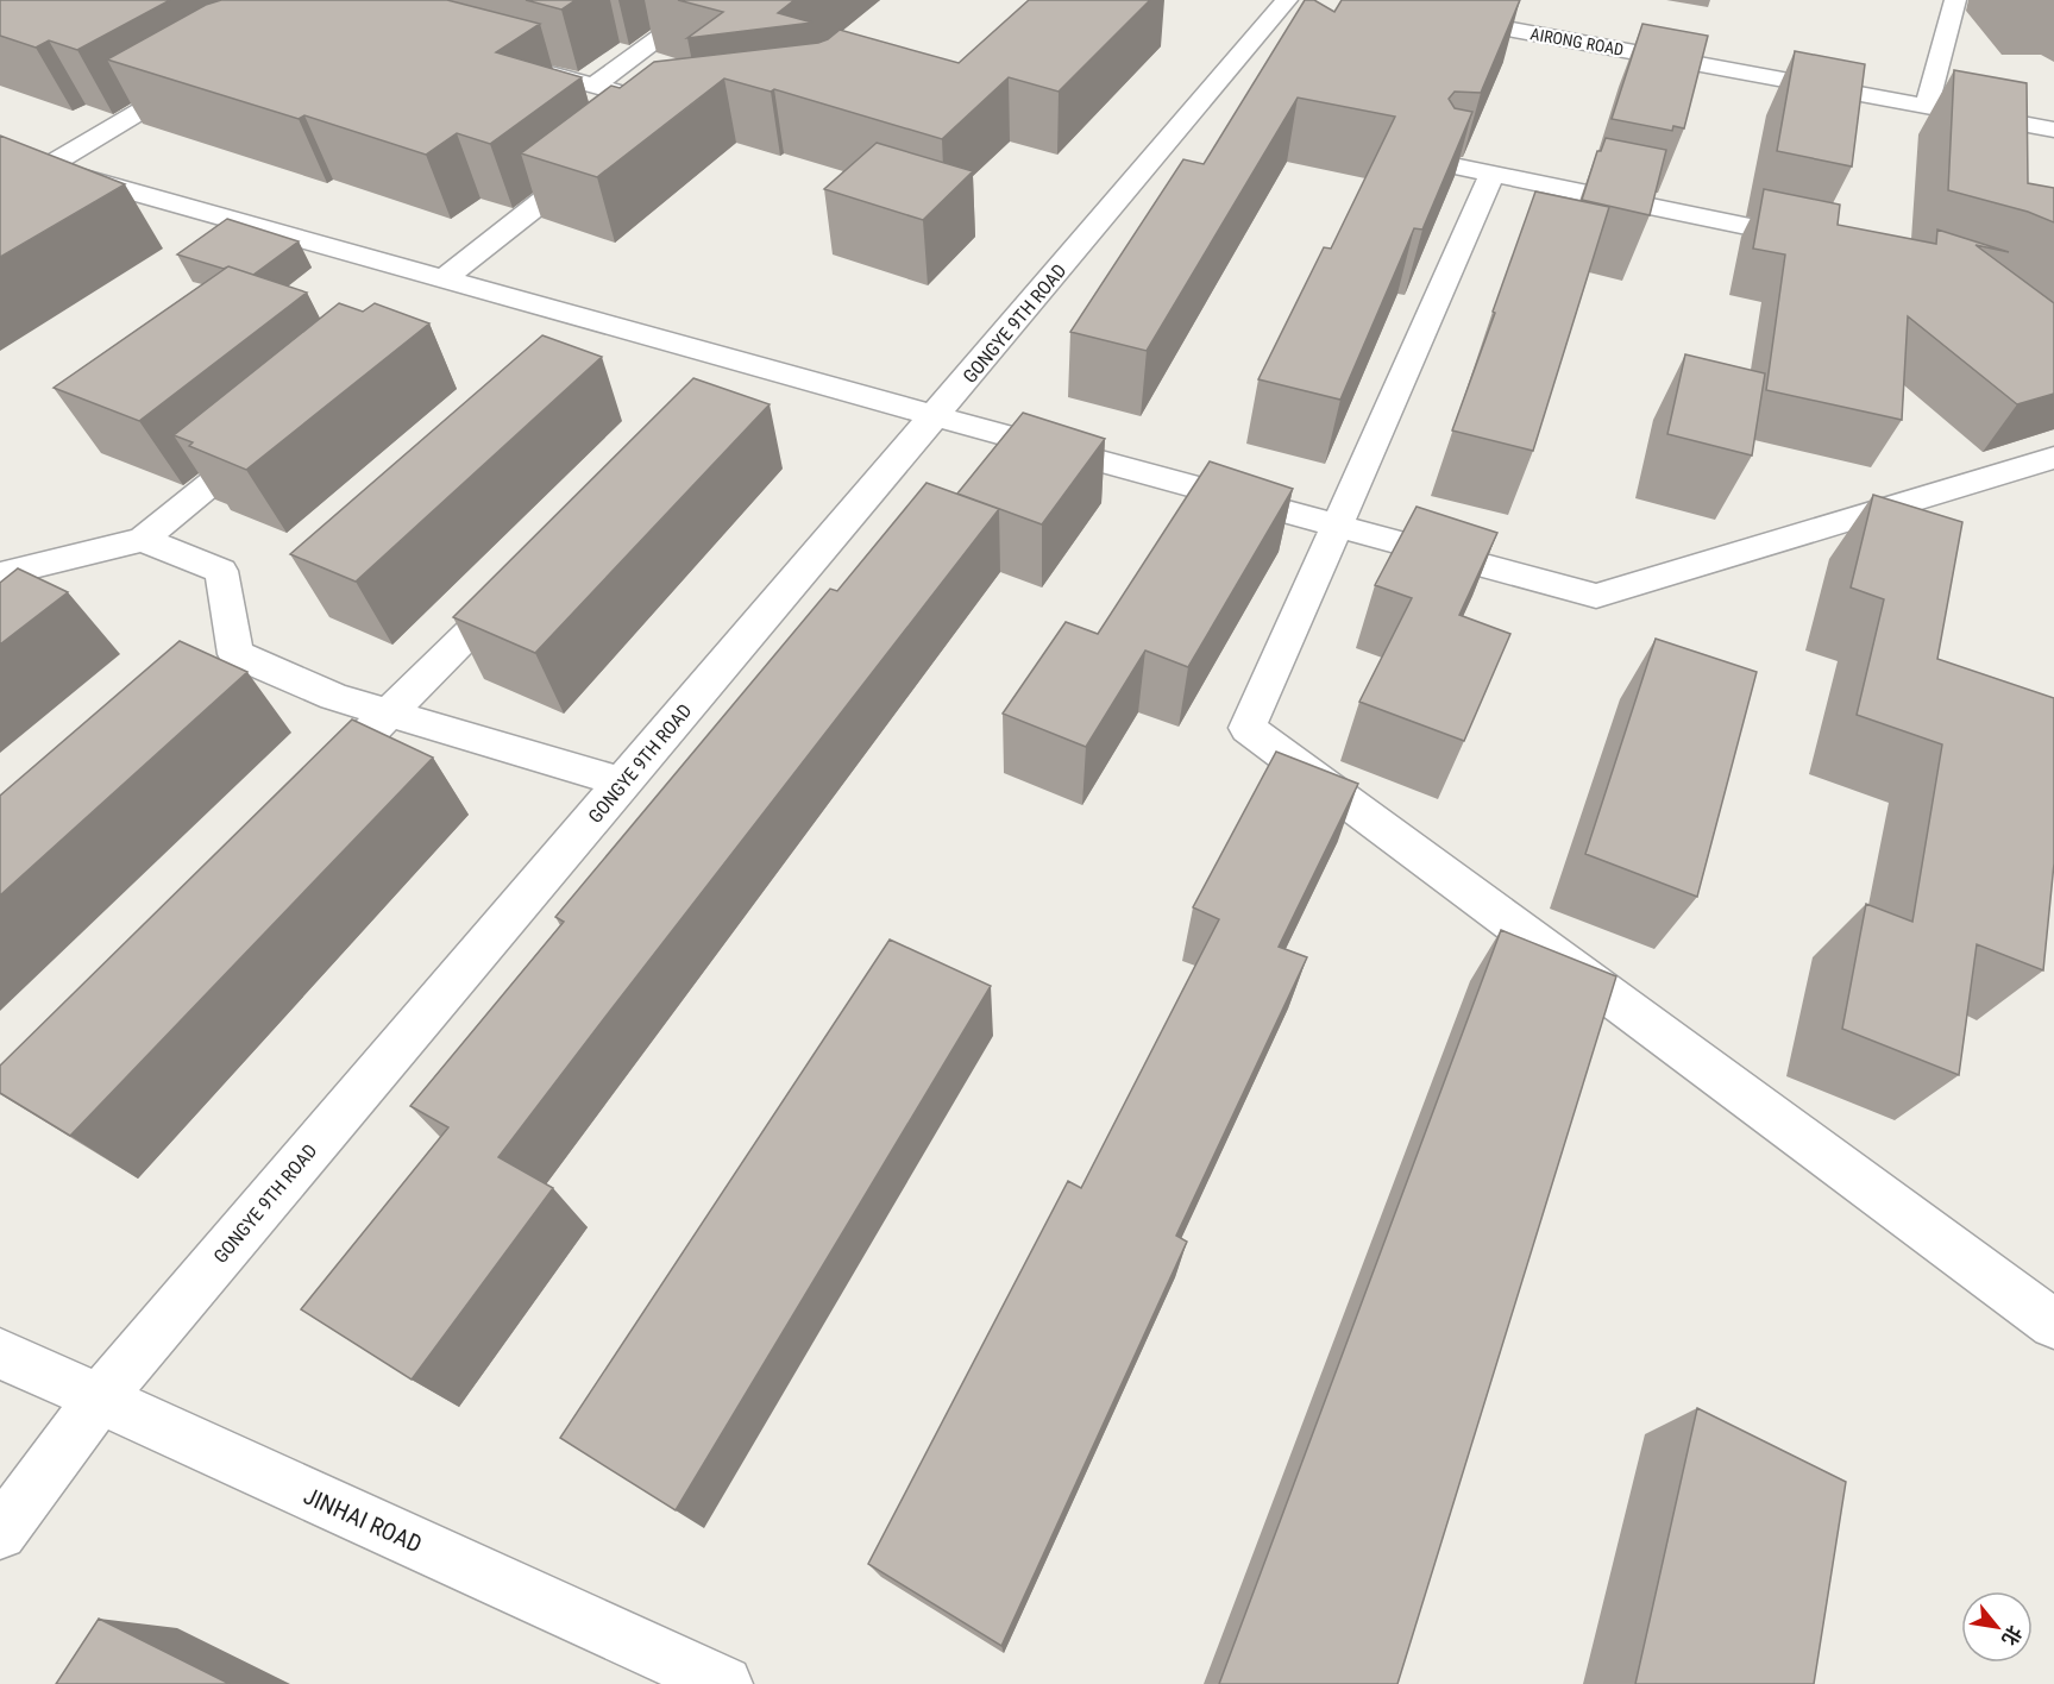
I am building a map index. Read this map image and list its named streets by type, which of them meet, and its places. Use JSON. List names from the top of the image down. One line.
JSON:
{"streets":{"street":["AIRONG ROAD","GONGYE 9TH ROAD","JINHAI ROAD"]},"crossings":[["GONGYE 9TH ROAD","JINHAI ROAD"]],"north":"bottom right"}
